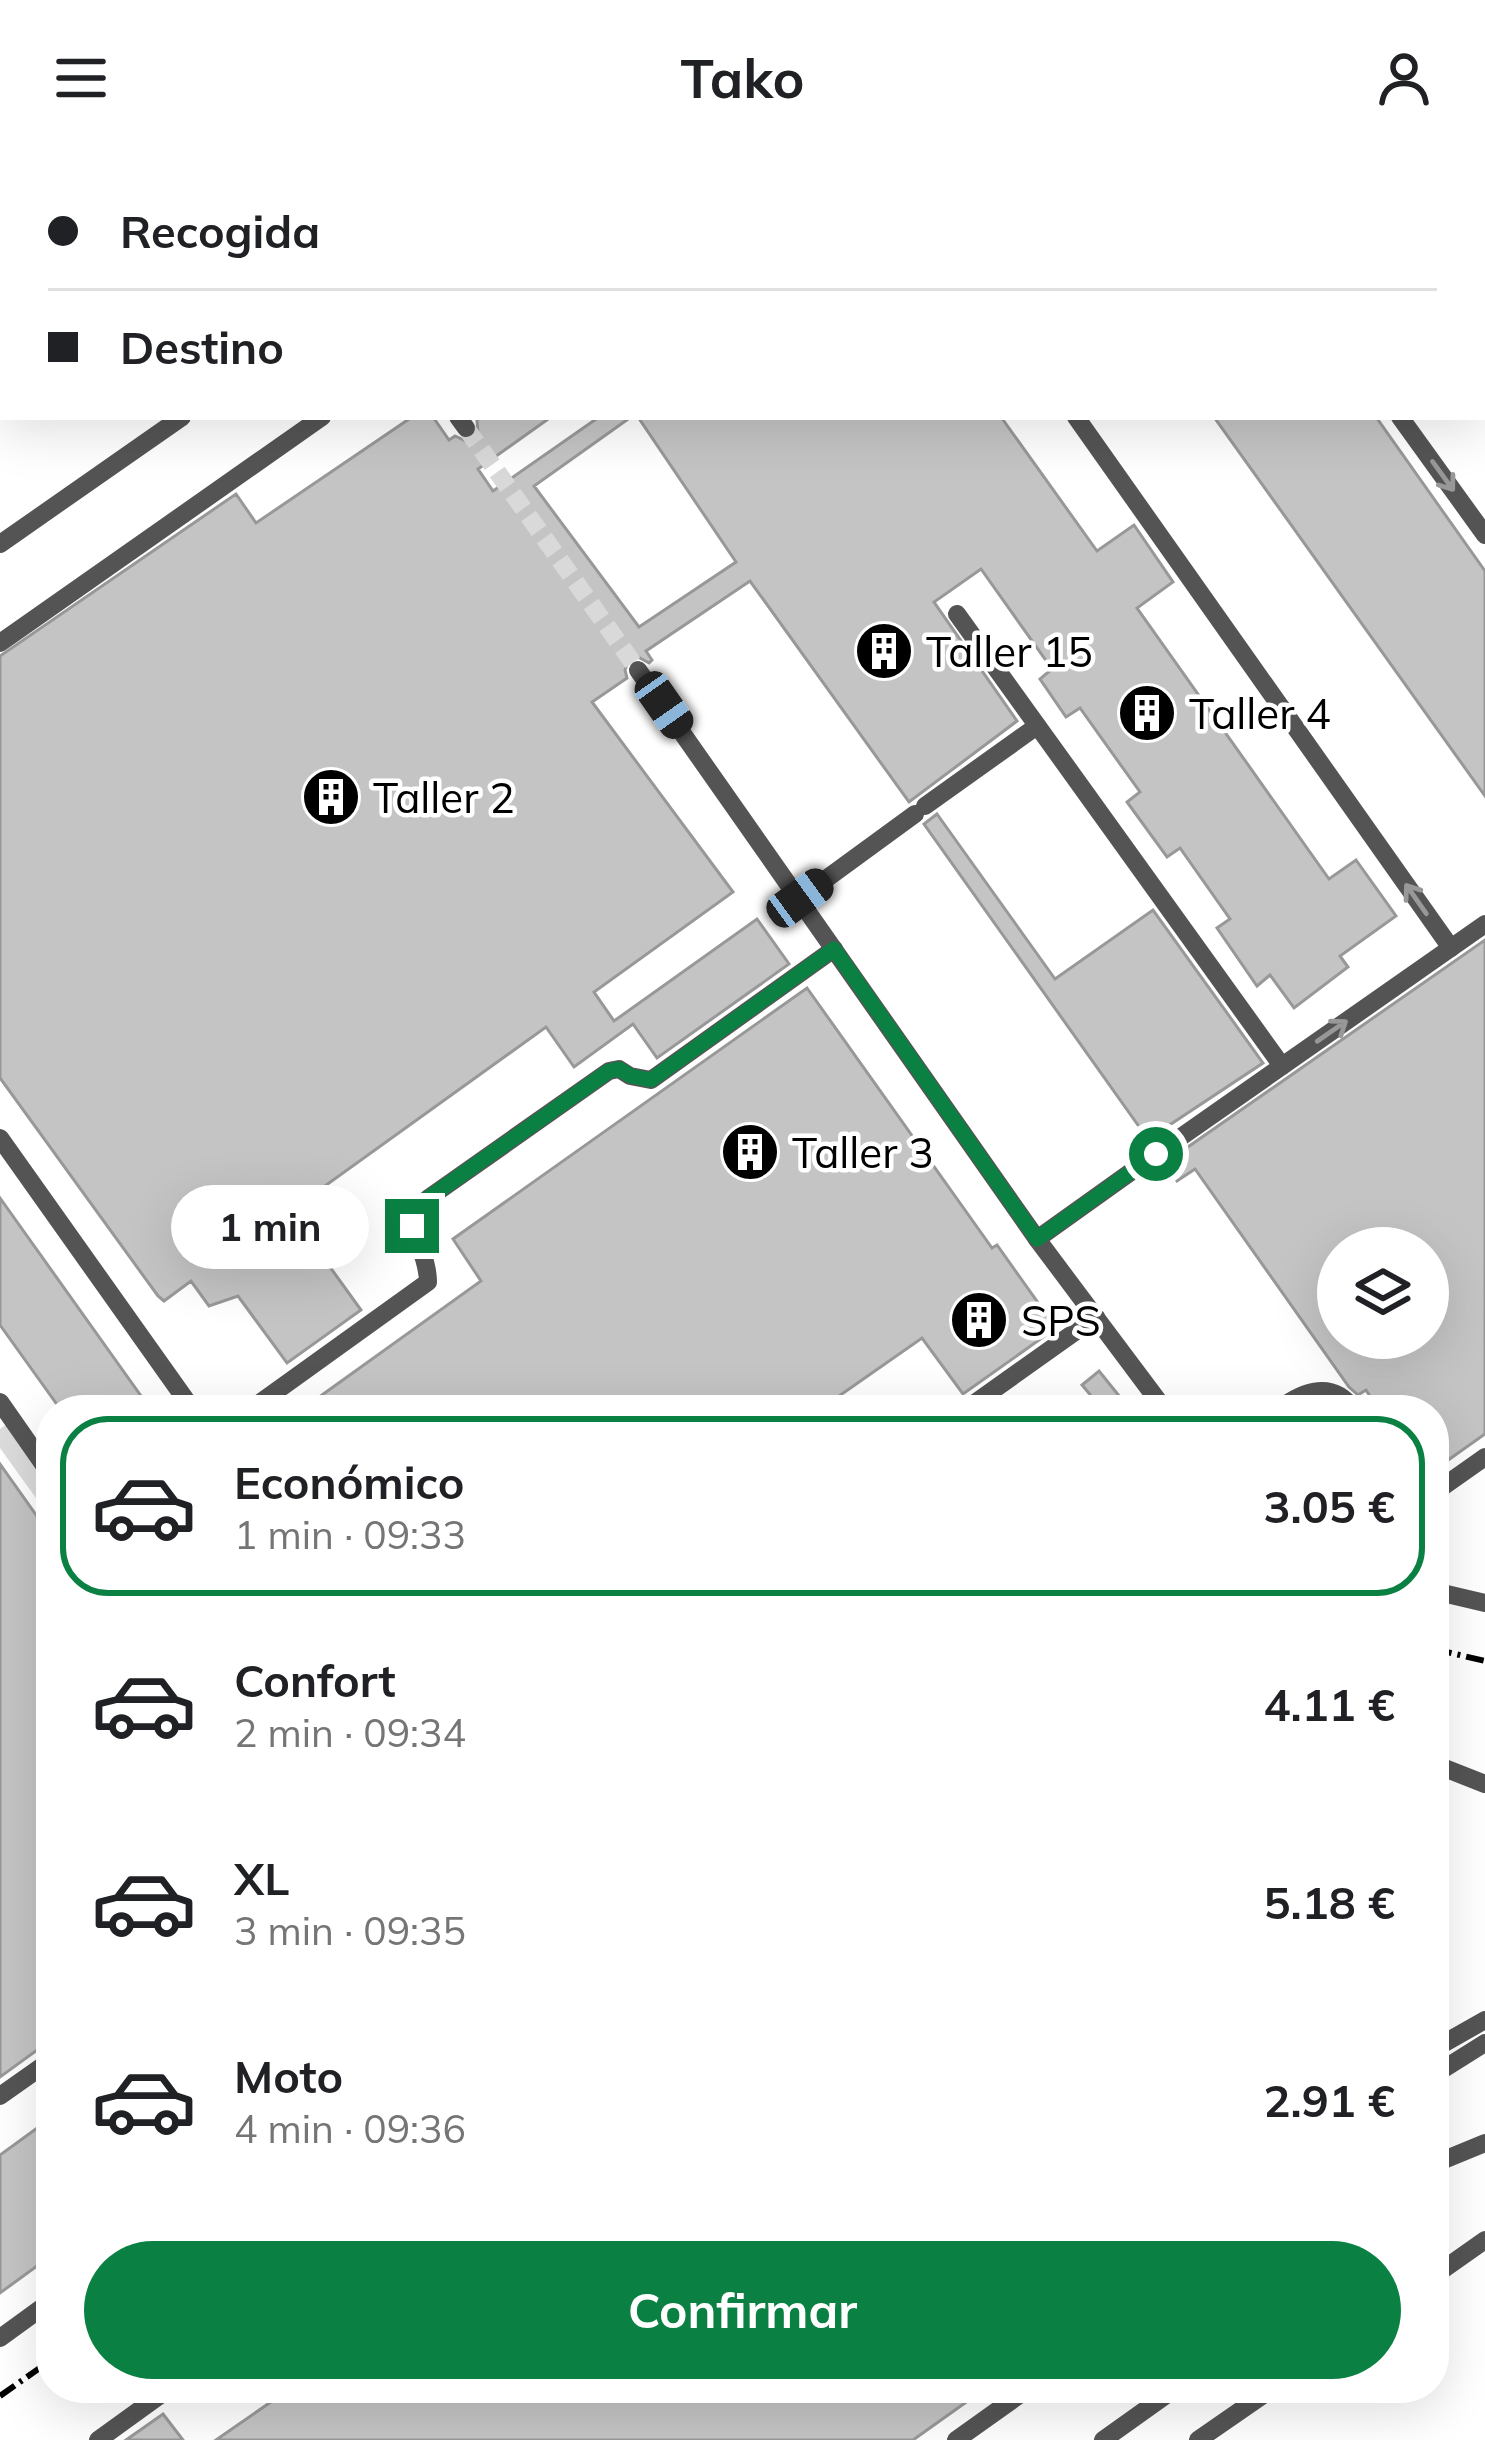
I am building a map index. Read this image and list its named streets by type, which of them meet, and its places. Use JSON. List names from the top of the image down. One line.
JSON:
{"places":{"building":["Taller 15","Taller 4","Taller 2","Taller 3","SPS"]},"page":{"header":"Tako","banner":["Recogida","Destino"],"bubble":"1 min","list":[{"name":"Económico","note":"1 min · 09:33","value":"3.05 €"},{"name":"Confort","note":"2 min · 09:34","value":"4.11 €"},{"name":"XL","note":"3 min · 09:35","value":"5.18 €"},{"name":"Moto","note":"4 min · 09:36","value":"2.91 €"}],"buttons":"Confirmar"}}
